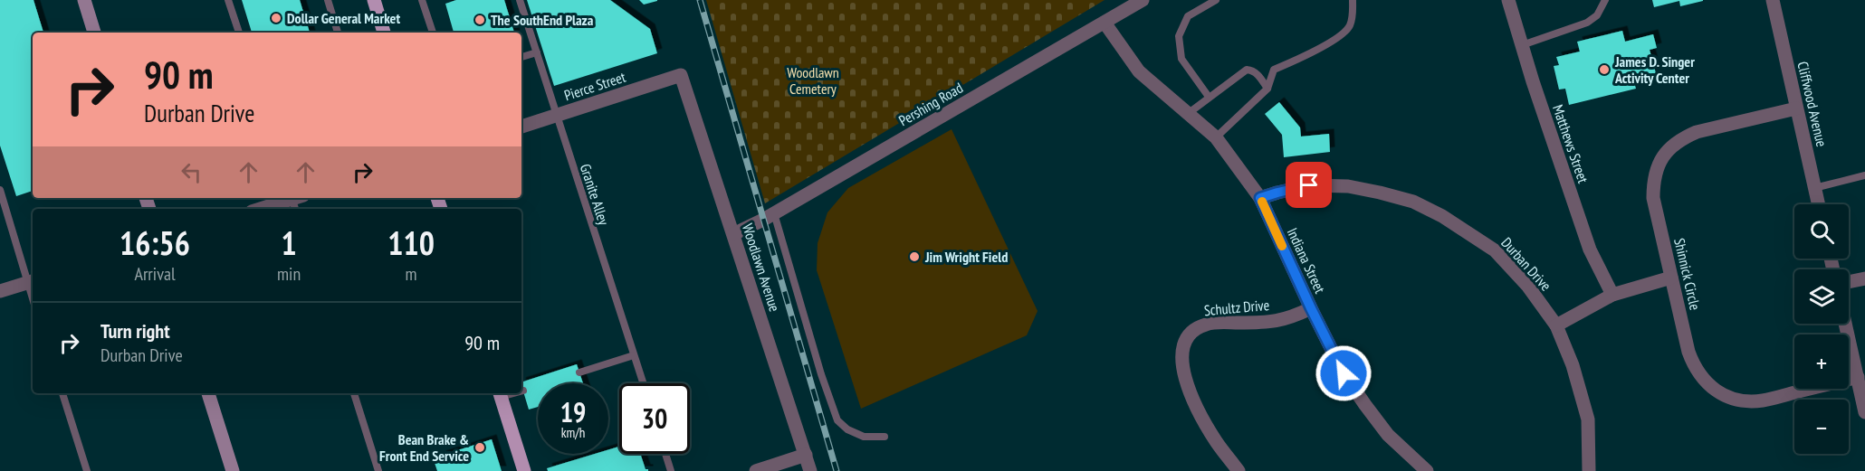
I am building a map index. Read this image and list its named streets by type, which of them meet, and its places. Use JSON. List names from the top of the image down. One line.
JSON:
{"streets":{"street":["Pierce Street","Pershing Road","Cliffwood Avenue","Matthews Street","Indiana Street","Durban Drive","Woodlawn Avenue","Shinnick Circle","Schultz Drive"],"lane":["Granite Alley"]},"crossings":[["Pierce Street","Granite Alley"],["Pierce Street","Woodlawn Avenue"],["Pershing Road","Indiana Street"],["Pershing Road","Woodlawn Avenue"],["Cliffwood Avenue","Shinnick Circle"],["Indiana Street","Durban Drive"],["Indiana Street","Schultz Drive"]],"parks":["Woodlawn Cemetery"],"places":["Dollar General Market","The SouthEnd Plaza","James D. Singer Activity Center","Jim Wright Field","Bean Brake & Front End Service"],"page":{"turn":["90 m","Durban Drive"],"map_buttons":["+","−"],"eta":["16:56","Arrival","1","min","110","m"],"list":[{"name":"Turn right","note":"Durban Drive","value":"90 m"}],"speed":"19 km/h","limit":"30"}}
